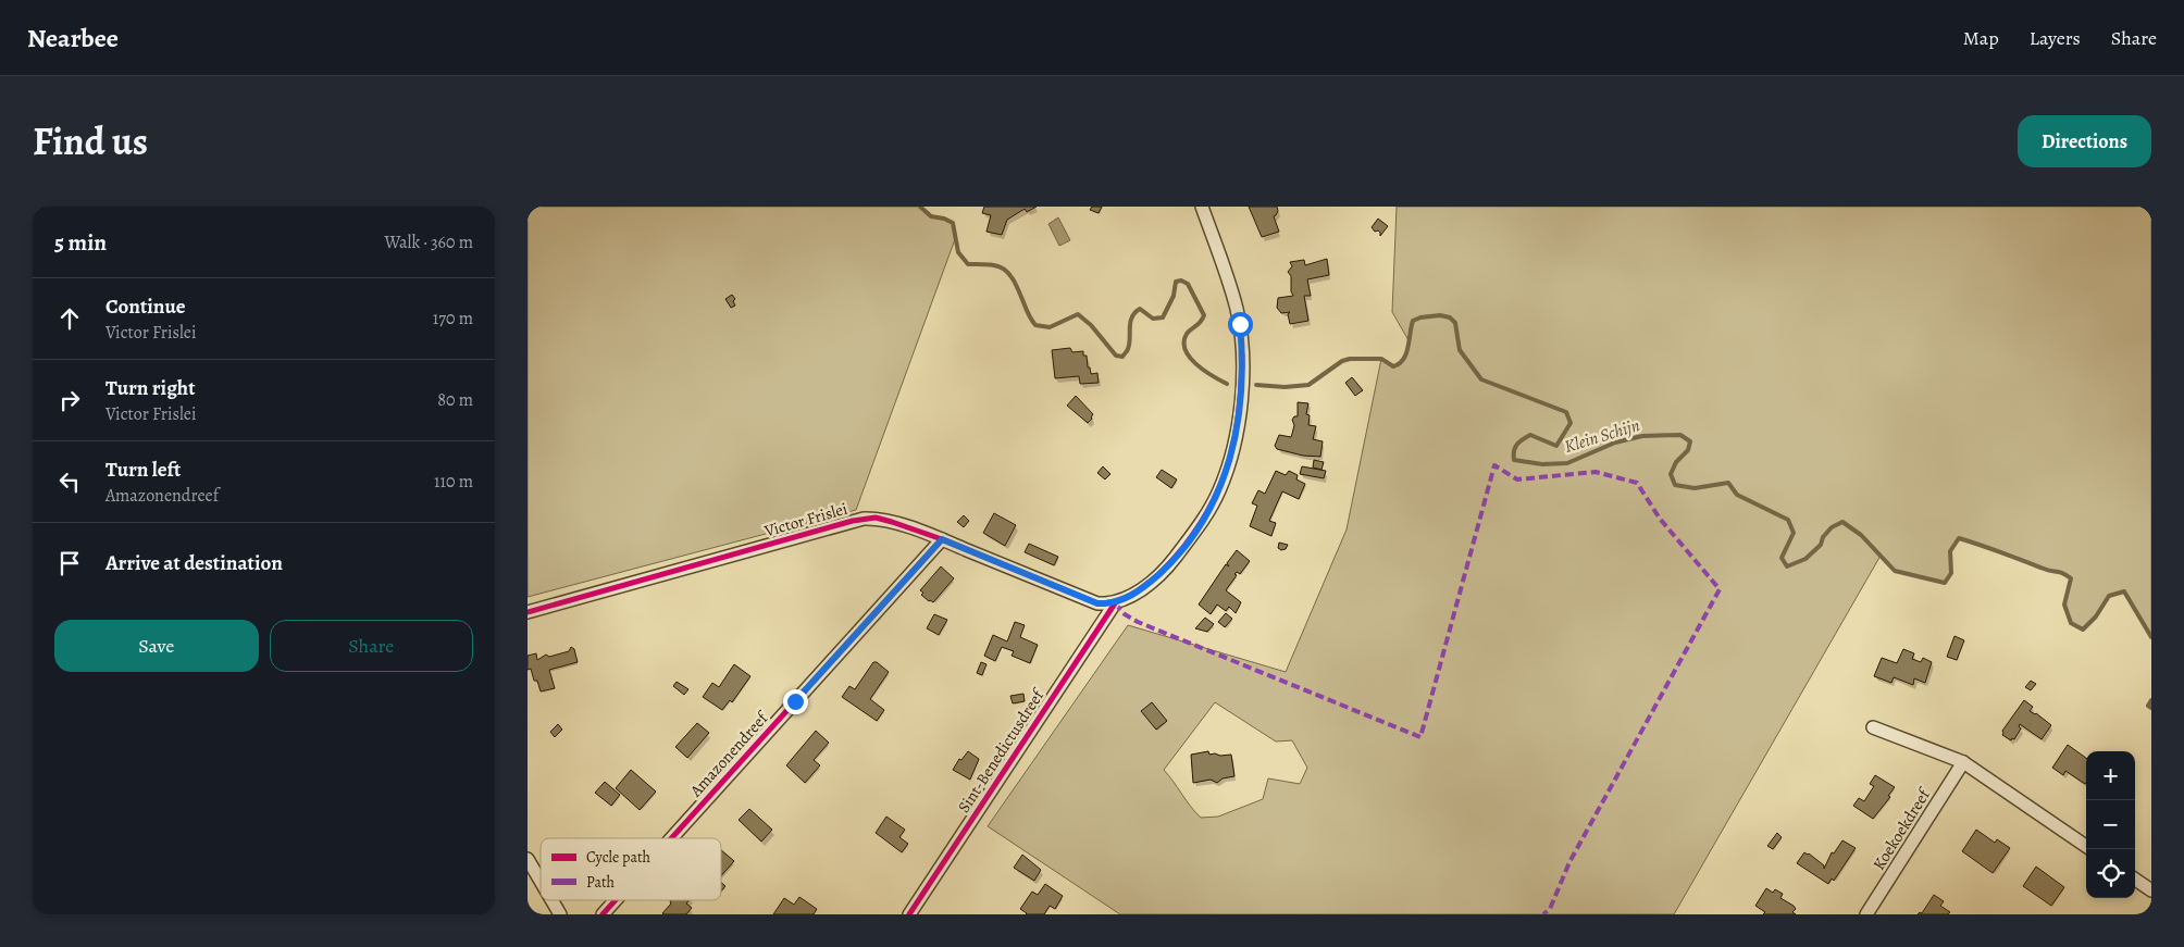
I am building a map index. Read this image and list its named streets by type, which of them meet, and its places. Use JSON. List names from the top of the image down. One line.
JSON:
{"streets":{"street":["Victor Frislei","Sint-Benedictusdreef","Amazonendreef","Koekoekdreef"]},"crossings":[["Victor Frislei","Sint-Benedictusdreef"],["Victor Frislei","Amazonendreef"]],"water":["Klein Schijn"],"legend":["Cycle path","Path"],"page":{"header":"Nearbee","nav":["Map","Layers","Share"],"title":"Find us","buttons":["Directions",["Save","Share"]],"heading":["5 min","Walk · 360 m"],"list":[["Continue","Victor Frislei","170 m"],["Turn right","Victor Frislei","80 m"],["Turn left","Amazonendreef","110 m"],"Arrive at destination"],"map_buttons":["+","−"]}}
